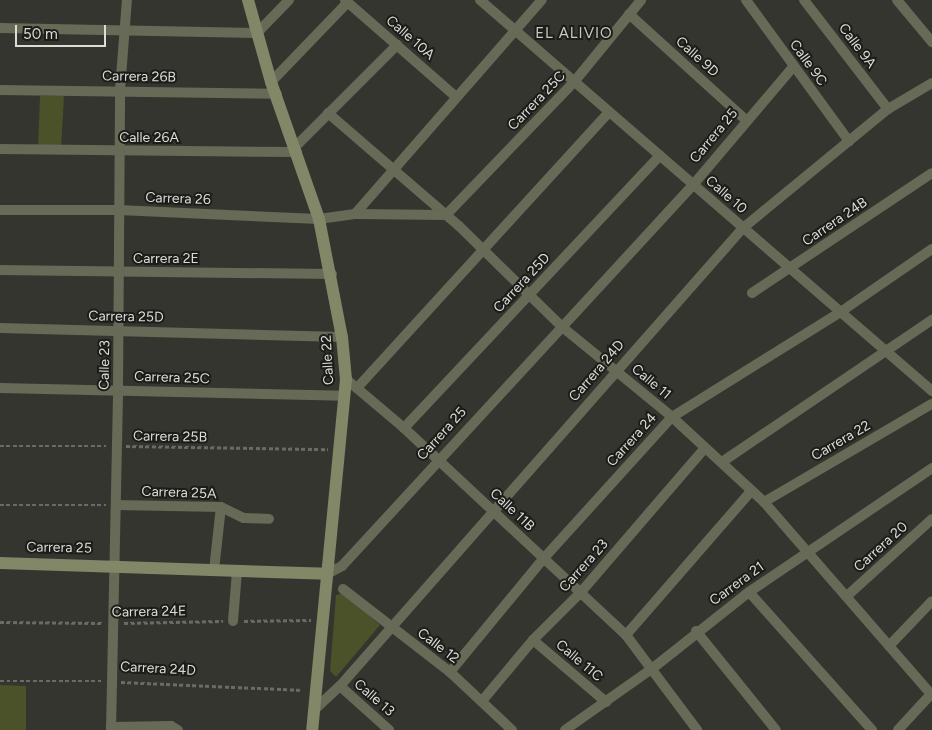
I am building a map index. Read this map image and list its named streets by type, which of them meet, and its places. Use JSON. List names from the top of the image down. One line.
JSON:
{"streets":{"street":["Calle 10A","Calle 9A","Calle 9D","Calle 9C","Carrera 26B","Carrera 25C","Carrera 25","Calle 26A","Calle 10","Carrera 26","Carrera 24B","Carrera 2E","Carrera 25D","Calle 22","Calle 23","Carrera 24D","Calle 11","Carrera 24","Carrera 22","Carrera 25A","Calle 11B","Carrera 20","Carrera 23","Carrera 21","Calle 12","Calle 11C","Calle 13"],"path":["Carrera 25B","Carrera 24E"]},"crossings":[["Calle 9A","Carrera 24D"],["Calle 9D","Carrera 25C"],["Calle 9D","Carrera 25"],["Calle 9C","Carrera 25"],["Calle 9C","Carrera 24D"],["Carrera 26B","Calle 22"],["Carrera 26B","Calle 23"],["Carrera 25C","Calle 10"],["Carrera 25C","Carrera 26"],["Carrera 25C","Calle 22"],["Carrera 25C","Calle 23"],["Carrera 25C","Calle 11"],["Carrera 25","Calle 10"],["Carrera 25","Calle 22"],["Carrera 25","Calle 23"],["Carrera 25","Calle 11"],["Carrera 25","Calle 11B"],["Calle 26A","Calle 22"],["Calle 26A","Calle 23"],["Calle 10","Carrera 24B"],["Calle 10","Carrera 25D"],["Calle 10","Carrera 24D"],["Calle 10","Carrera 24"],["Carrera 26","Calle 22"],["Carrera 26","Calle 23"],["Carrera 26","Calle 11"],["Carrera 2E","Calle 22"],["Carrera 2E","Calle 23"],["Carrera 25D","Calle 22"],["Carrera 25D","Calle 23"],["Carrera 25D","Calle 11"],["Carrera 25D","Calle 11B"],["Calle 22","Carrera 24D"],["Calle 22","Carrera 25B"],["Calle 22","Calle 11B"],["Calle 23","Carrera 24D"],["Calle 23","Carrera 25B"],["Calle 23","Carrera 25A"],["Calle 23","Carrera 24E"],["Carrera 24D","Calle 11"],["Carrera 24D","Calle 11B"],["Carrera 24D","Calle 12"],["Carrera 24D","Calle 13"],["Calle 11","Carrera 24"],["Calle 11","Carrera 22"],["Calle 11","Carrera 20"],["Calle 11","Carrera 23"],["Calle 11","Carrera 21"],["Carrera 24","Calle 11B"],["Carrera 24","Calle 12"],["Calle 11B","Carrera 23"],["Calle 11B","Carrera 21"],["Carrera 23","Calle 12"],["Carrera 23","Calle 11C"],["Carrera 21","Calle 11C"]],"districts":["EL ALIVIO"],"scale_bar":"50 m"}
